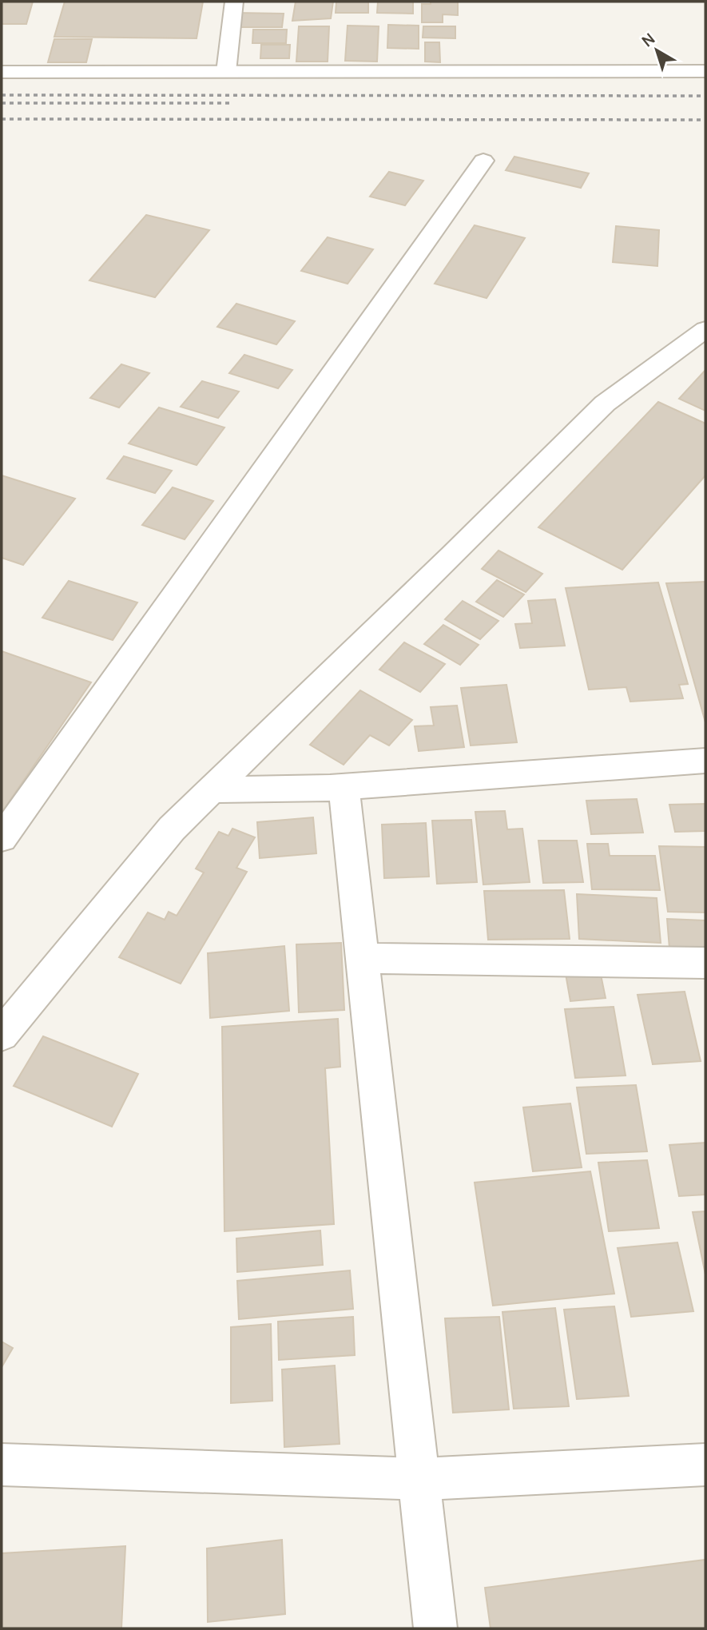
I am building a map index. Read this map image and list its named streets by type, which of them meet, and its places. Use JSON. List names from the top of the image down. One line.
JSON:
{"north":"top left"}
